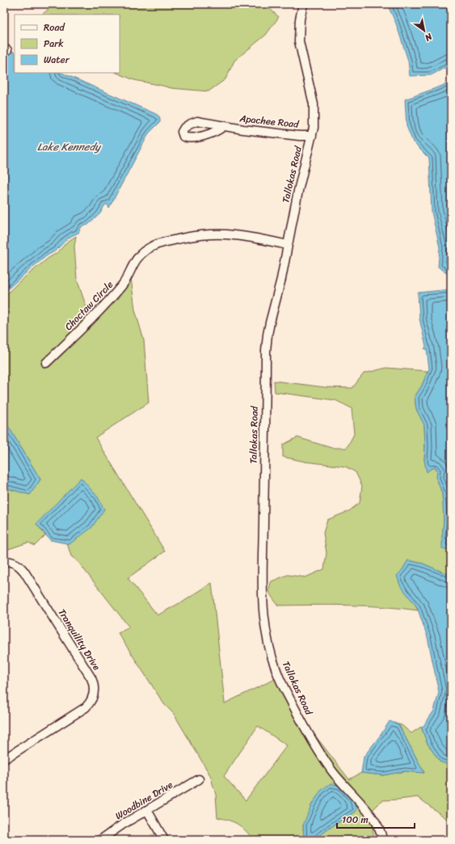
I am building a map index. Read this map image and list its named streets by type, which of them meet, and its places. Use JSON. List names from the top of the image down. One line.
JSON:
{"streets":{"street":["Apachee Road","Tallokas Road","Choctaw Circle","Tranquility Drive","Woodbine Drive"]},"crossings":[["Apachee Road","Tallokas Road"],["Tallokas Road","Choctaw Circle"]],"water":["Lake Kennedy"],"legend":["Road","Park","Water"],"scale_bar":"100 m","north":"bottom right"}
